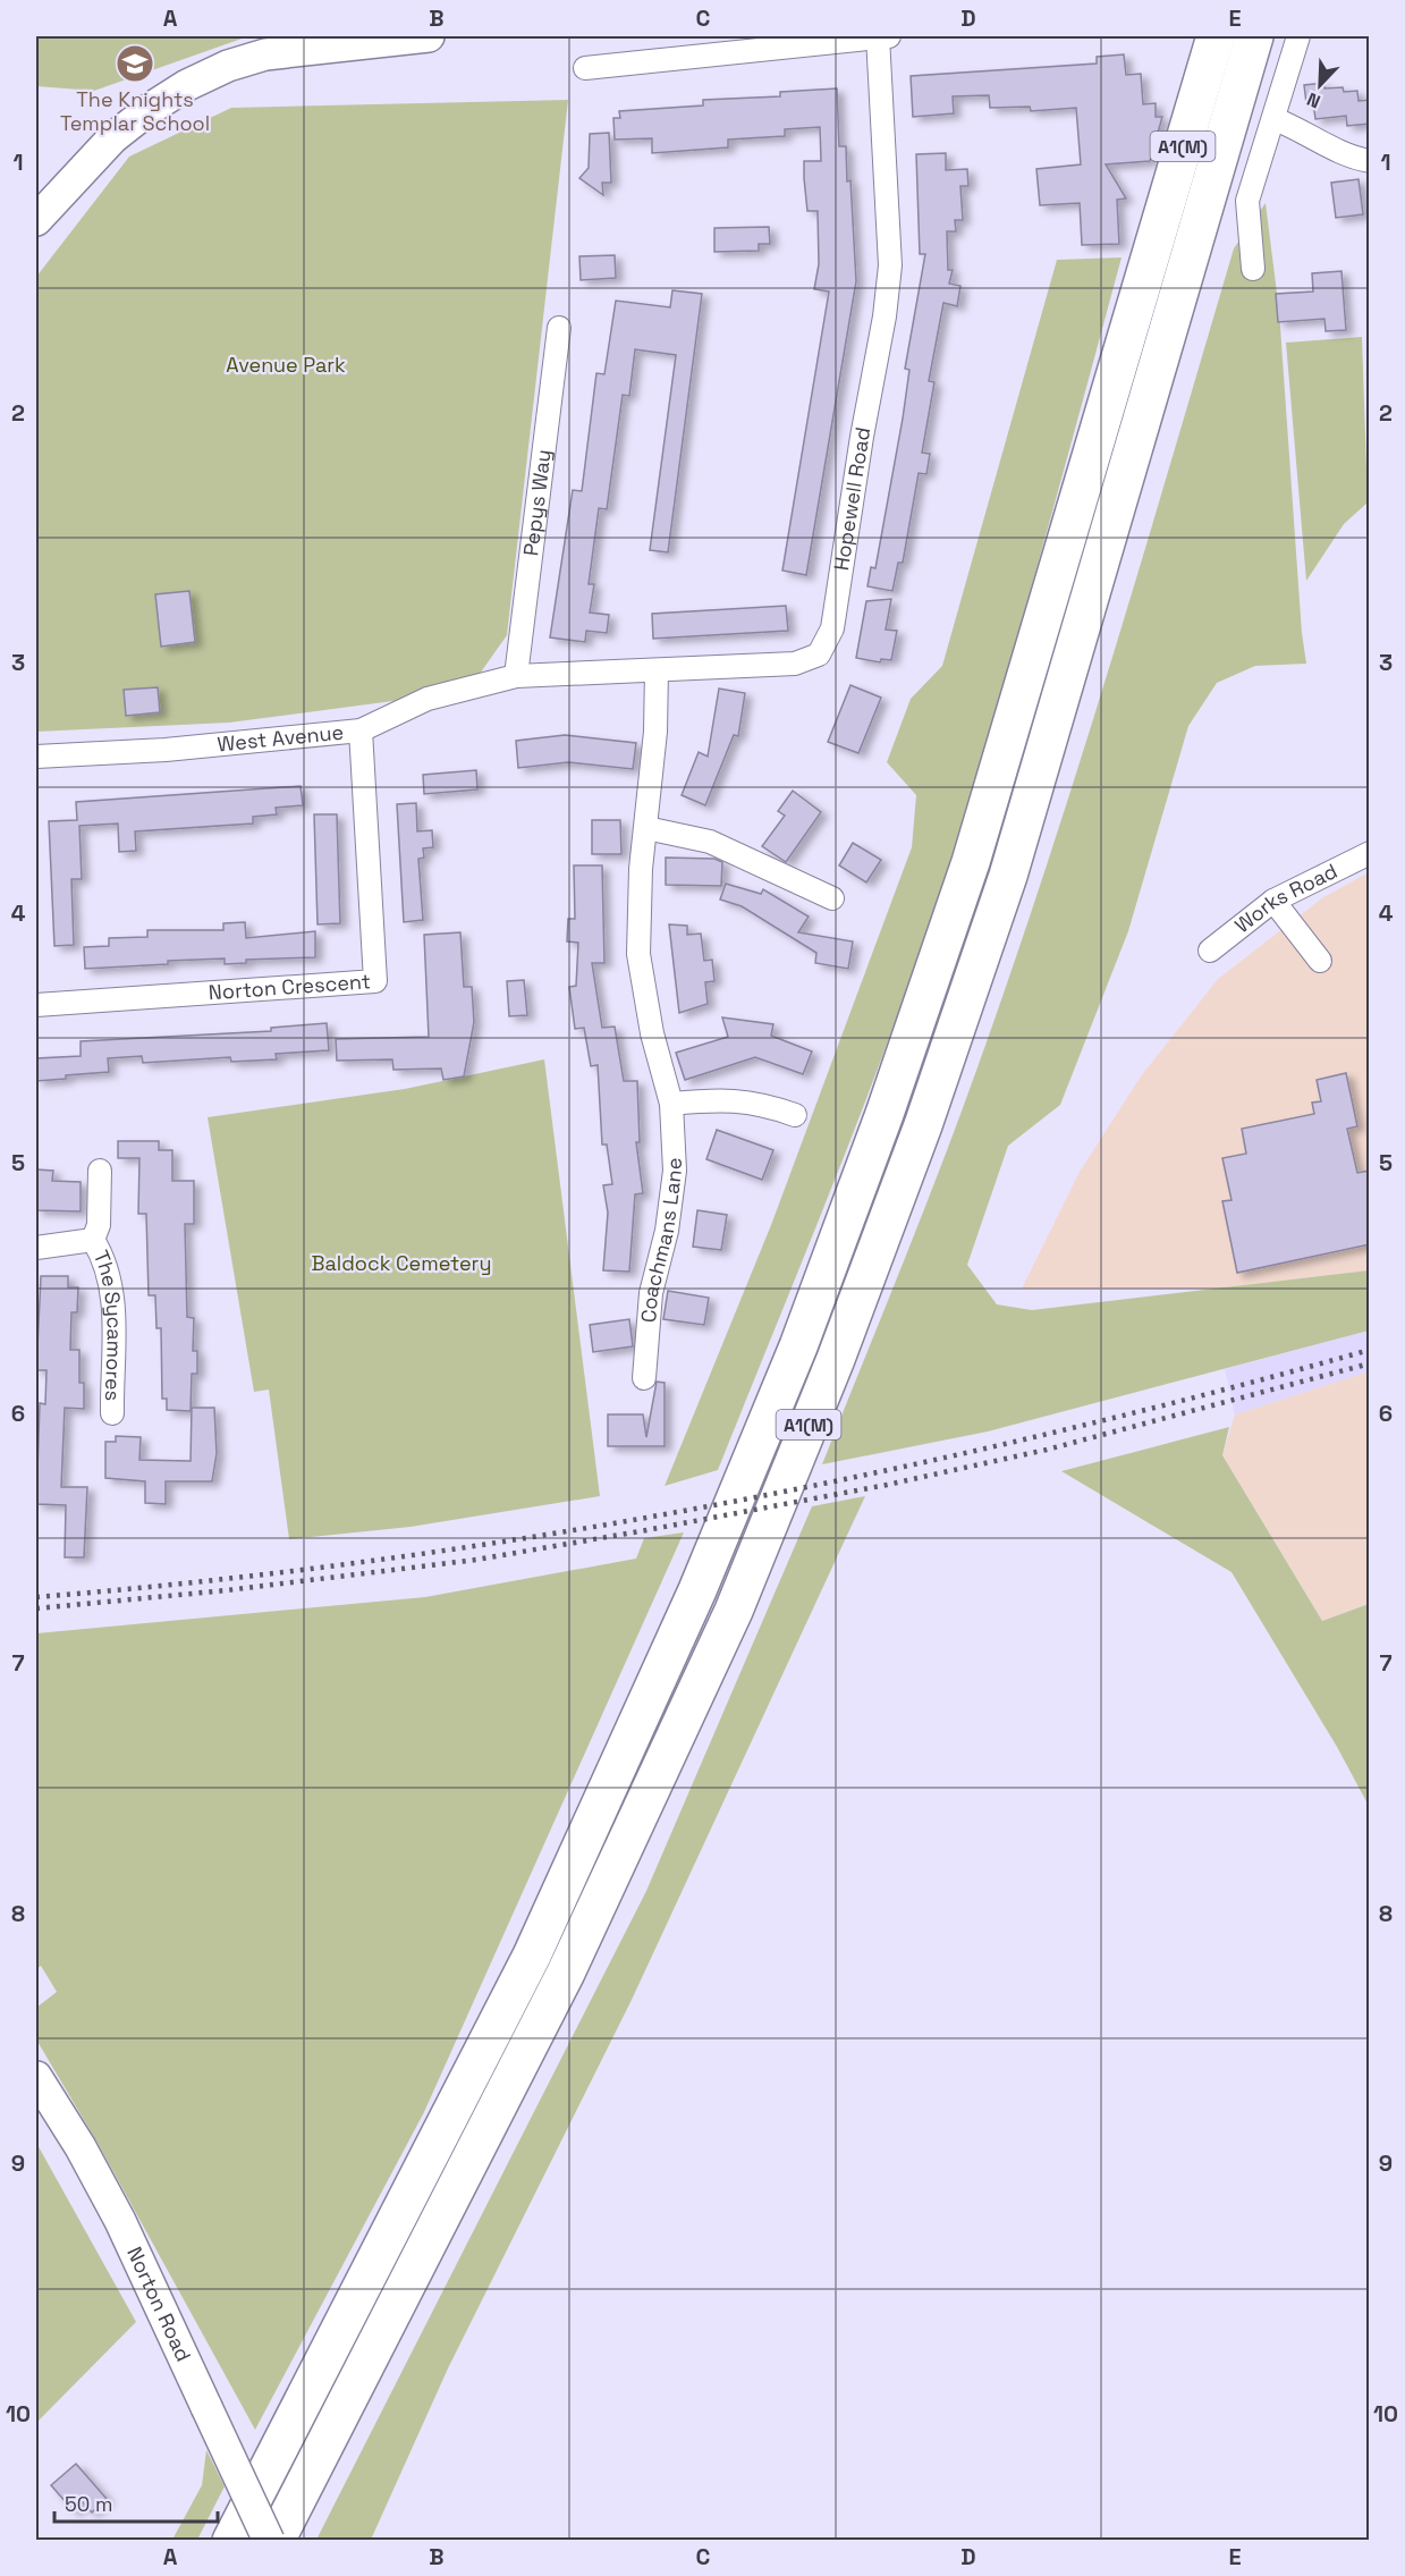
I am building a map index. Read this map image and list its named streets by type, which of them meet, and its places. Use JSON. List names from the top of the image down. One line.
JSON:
{"streets":{"highway":["A1(M)"],"street":["Hopewell Road","Pepys Way","West Avenue","Works Road","Norton Crescent","Coachmans Lane","The Sycamores","Norton Road"]},"crossings":[["Hopewell Road","Pepys Way"],["Hopewell Road","West Avenue"],["Hopewell Road","Coachmans Lane"],["Pepys Way","West Avenue"],["West Avenue","Norton Crescent"]],"parks":["Avenue Park","Baldock Cemetery"],"places":{"school or university":["The Knights Templar School"]},"scale_bar":"50 m","north":"bottom left","grid":{"columns":["A","B","C","D","E"],"rows":["1","2","3","4","5","6","7","8","9","10"]}}
